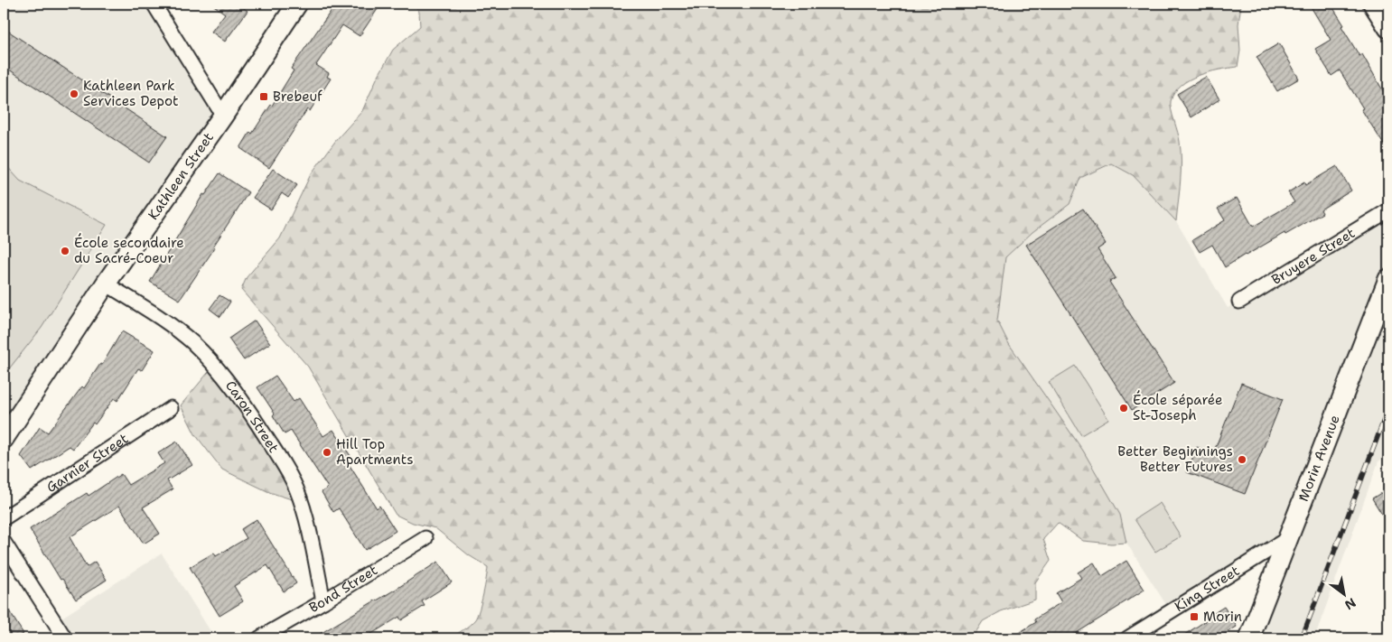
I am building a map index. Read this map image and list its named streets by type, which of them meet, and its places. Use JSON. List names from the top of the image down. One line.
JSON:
{"streets":{"street":["Kathleen Street","Bruyere Street","Caron Street","Morin Avenue","Garnier Street","Bond Street","King Street"]},"crossings":[["Kathleen Street","Caron Street"],["Caron Street","Bond Street"],["Morin Avenue","King Street"]],"places":{"other":["Kathleen Park Services Depot","École secondaire du Sacré-Coeur","École séparée St-Joseph","Hill Top Apartments","Better Beginnings Better Futures"],"transit":["Brebeuf","Morin"]},"north":"bottom right"}
